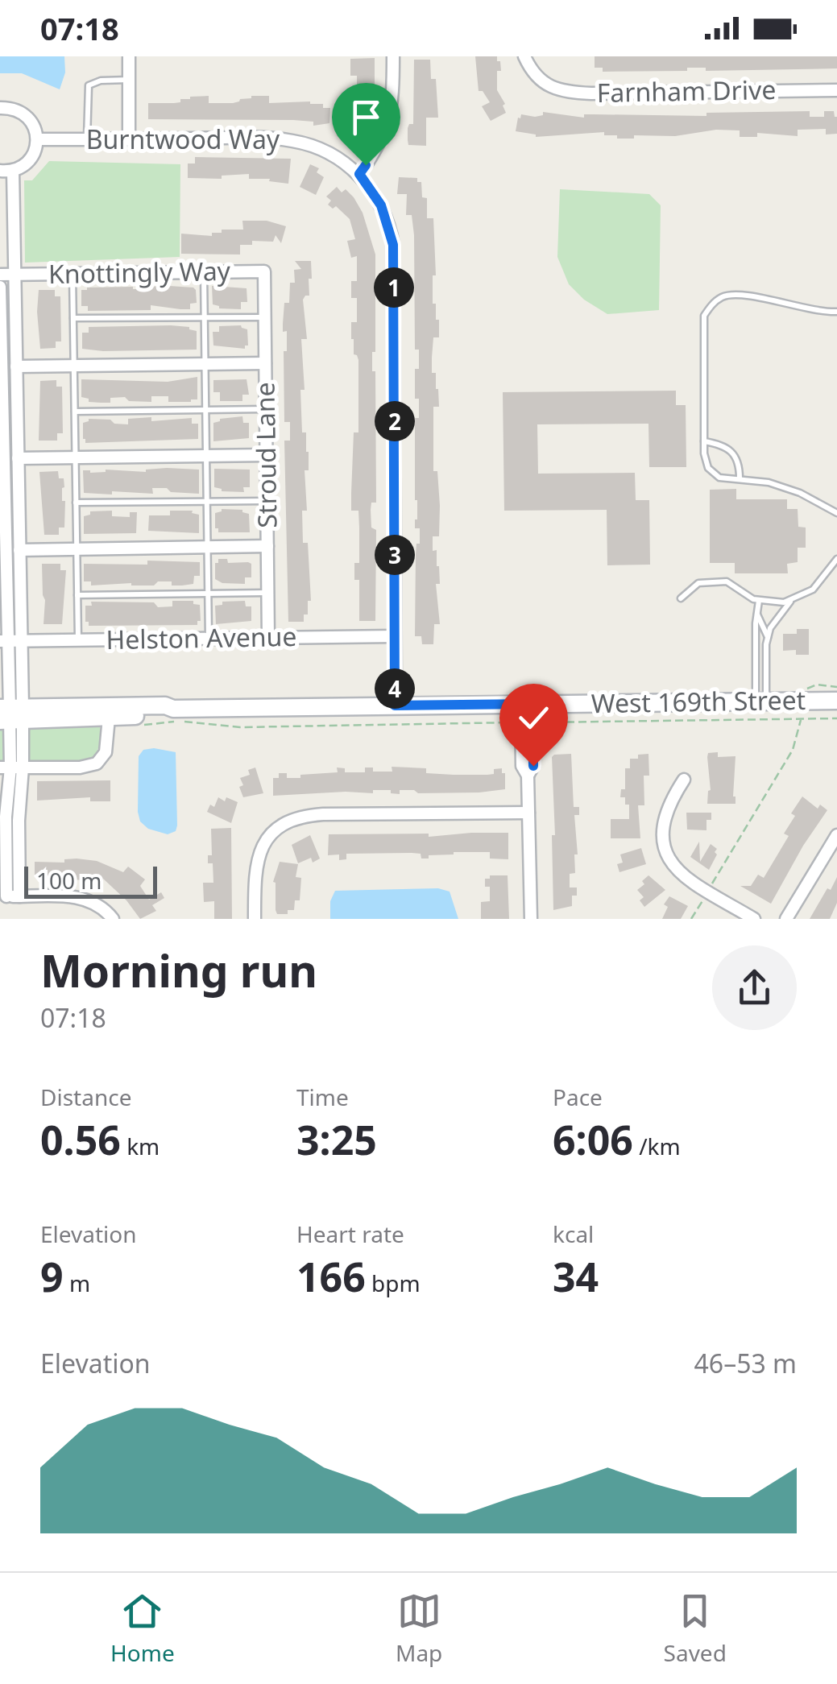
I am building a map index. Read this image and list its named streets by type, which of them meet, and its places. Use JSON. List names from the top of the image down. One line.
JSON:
{"streets":{"street":["Farnham Drive","Burntwood Way","Knottingly Way","Stroud Lane","Helston Avenue","West 169th Street"]},"crossings":[["Burntwood Way","Helston Avenue"],["Burntwood Way","West 169th Street"],["Knottingly Way","Stroud Lane"],["Stroud Lane","Helston Avenue"]],"scale_bar":"100 m","page":{"status":"07:18","pins":["1","2","3","4"],"scale":"100 m","heading":["Morning run","07:18"],"stats":[["Distance","0.56 km"],["Time","3:25"],["Pace","6:06 /km"],["Elevation","9 m"],["Heart rate","166 bpm"],["kcal","34"]],"chart":["Elevation","46–53 m"],"tabs":["Home","Map","Saved"]}}
